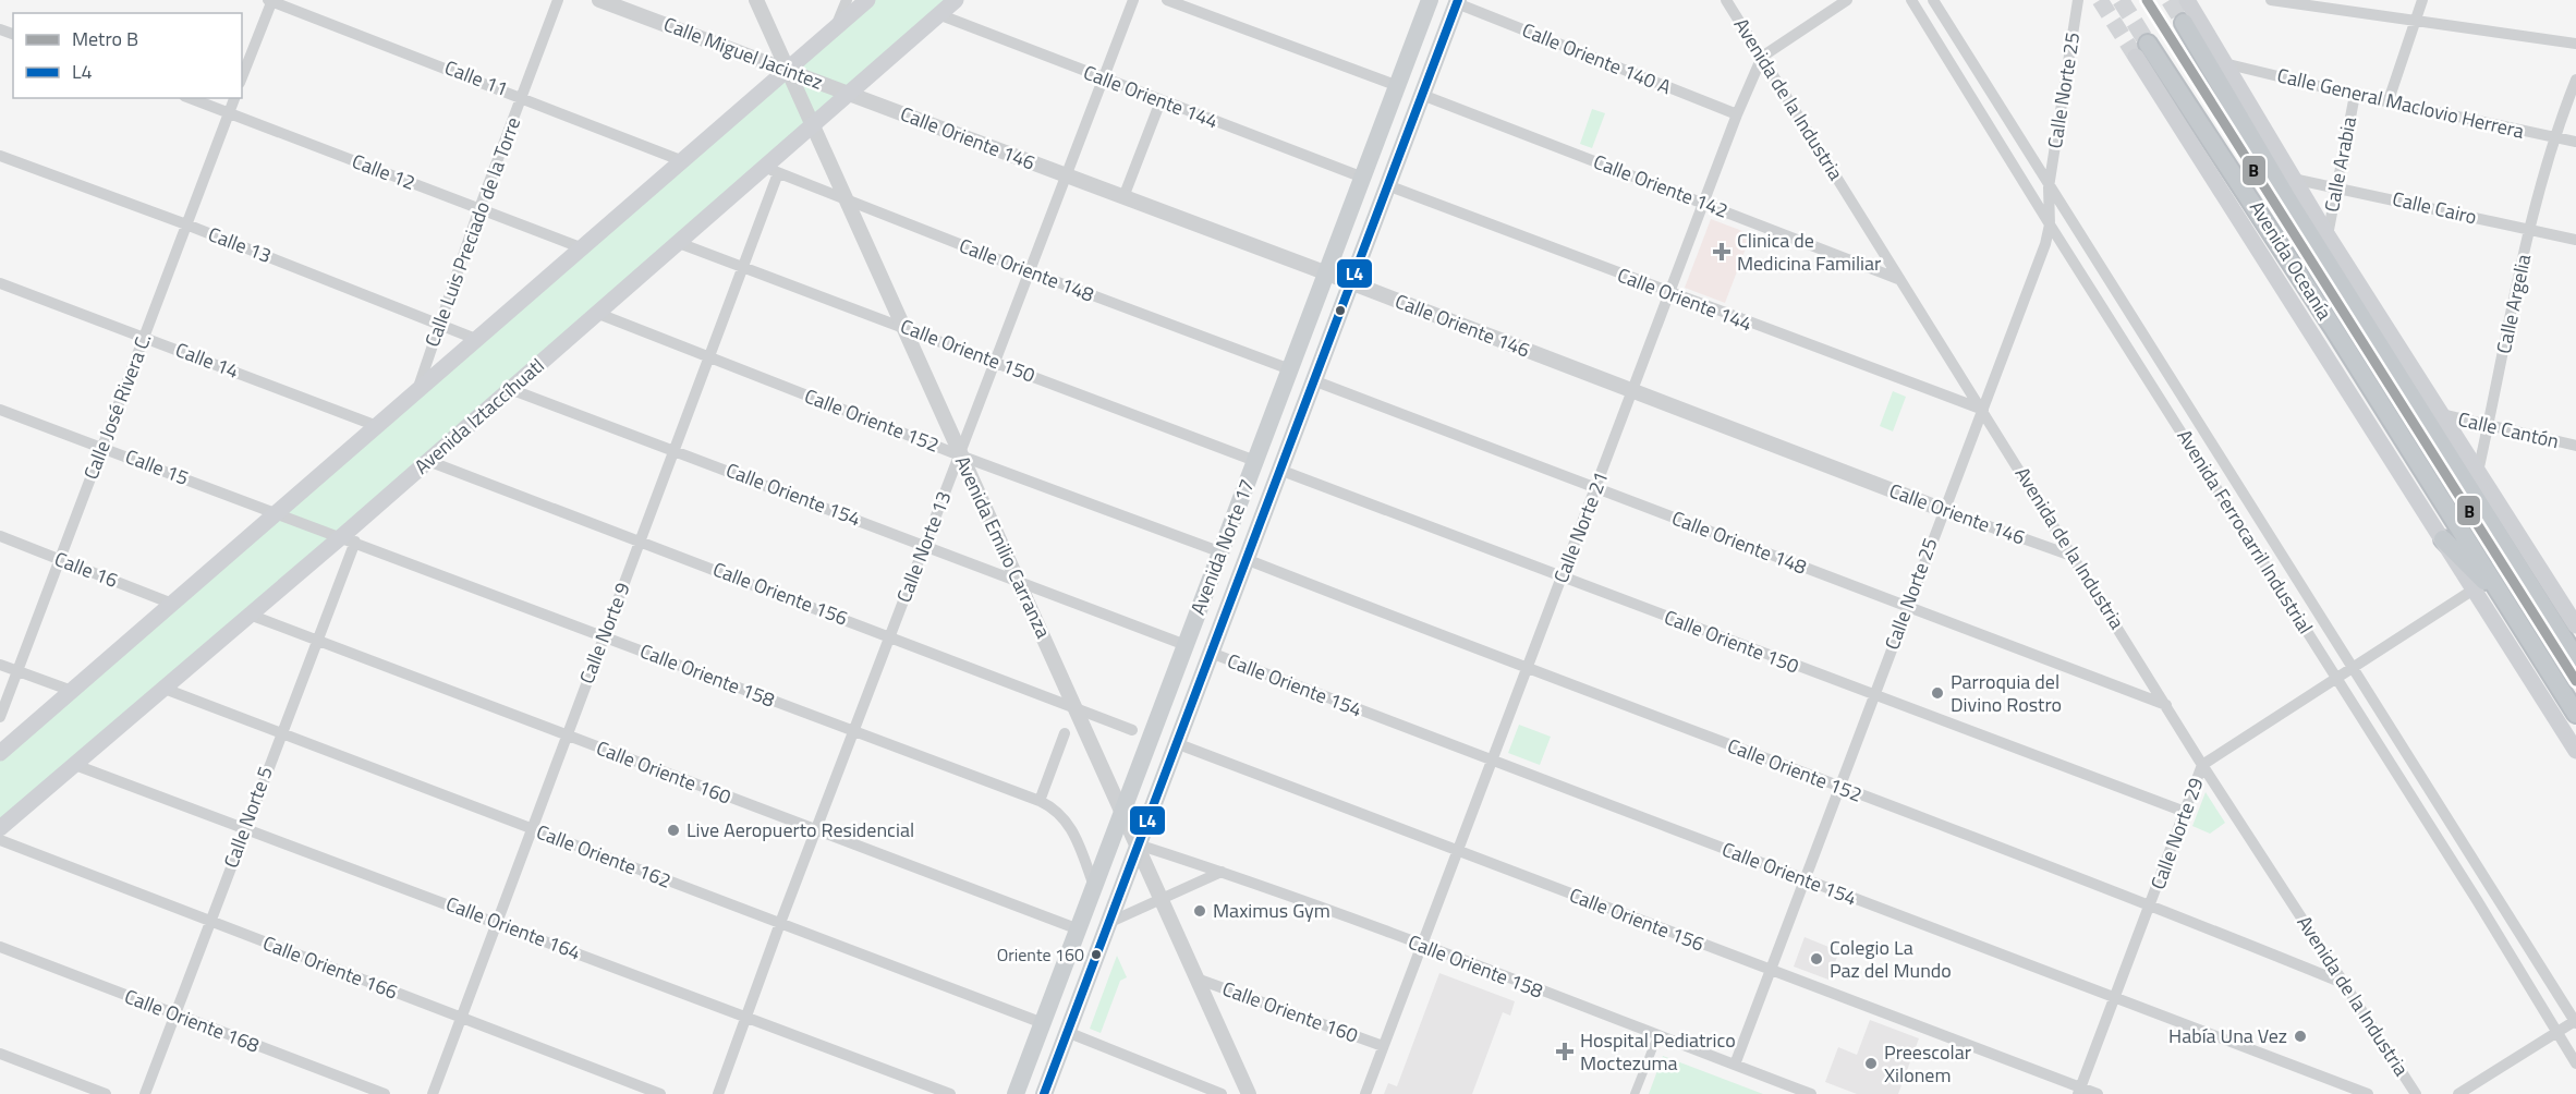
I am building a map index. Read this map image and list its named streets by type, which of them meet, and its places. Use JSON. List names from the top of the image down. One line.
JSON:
{"streets":{"highway":["Avenida Oceanía"],"main road":["Avenida Iztaccíhuatl","Avenida Norte 17"],"street":["Calle Miguel Jacintez","Calle Oriente 140 A","Calle 11","Calle Norte 25","Calle Oriente 144","Avenida de la Industria","Calle General Maclovio Herrera","Calle Oriente 146","Calle Arabia","Calle 12","Calle Oriente 142","Calle Cairo","Calle Luis Preciado de la Torre","Calle 13","Calle Oriente 148","Calle Argelia","Calle Oriente 150","Calle 14","Calle José Rivera C.","Calle Oriente 152","Calle Cantón","Calle 15","Calle Oriente 154","Calle Norte 21","Avenida Ferrocarril Industrial","Calle Norte 13","Avenida Emilio Carranza","Calle 16","Calle Oriente 156","Calle Norte 9","Calle Oriente 158","Calle Oriente 160","Calle Norte 5","Calle Norte 29","Calle Oriente 162","Calle Oriente 164","Calle Oriente 166","Calle Oriente 168"]},"crossings":[["Calle Miguel Jacintez","Calle Oriente 146"],["Calle Miguel Jacintez","Avenida Iztaccíhuatl"],["Calle Miguel Jacintez","Avenida Emilio Carranza"],["Calle Oriente 140 A","Calle Norte 21"],["Calle Oriente 140 A","Avenida Norte 17"],["Calle 11","Calle Luis Preciado de la Torre"],["Calle Norte 25","Calle Oriente 144"],["Calle Norte 25","Avenida de la Industria"],["Calle Norte 25","Calle Oriente 146"],["Calle Norte 25","Calle Oriente 148"],["Calle Norte 25","Calle Oriente 150"],["Calle Norte 25","Calle Oriente 152"],["Calle Norte 25","Calle Oriente 154"],["Calle Norte 25","Avenida Ferrocarril Industrial"],["Calle Norte 25","Calle Oriente 156"],["Calle Norte 25","Calle Oriente 158"],["Calle Oriente 144","Avenida de la Industria"],["Calle Oriente 144","Avenida Iztaccíhuatl"],["Calle Oriente 144","Calle Norte 21"],["Calle Oriente 144","Calle Norte 13"],["Calle Oriente 144","Avenida Norte 17"],["Avenida de la Industria","Calle Oriente 146"],["Avenida de la Industria","Calle Oriente 142"],["Avenida de la Industria","Calle Oriente 148"],["Avenida de la Industria","Calle Oriente 152"],["Avenida de la Industria","Calle Norte 21"],["Avenida de la Industria","Calle Norte 29"],["Calle General Maclovio Herrera","Calle Arabia"],["Calle General Maclovio Herrera","Calle Argelia"],["Calle Oriente 146","Avenida Iztaccíhuatl"],["Calle Oriente 146","Calle Norte 21"],["Calle Oriente 146","Calle Norte 13"],["Calle Oriente 146","Avenida Norte 17"],["Calle Arabia","Calle Cairo"],["Calle 12","Calle Luis Preciado de la Torre"],["Calle 12","Calle José Rivera C."],["Calle Oriente 142","Calle Norte 21"],["Calle Oriente 142","Avenida Norte 17"],["Calle Cairo","Calle Argelia"],["Calle Luis Preciado de la Torre","Calle 13"],["Calle 13","Calle José Rivera C."],["Avenida Oceanía","Calle Norte 29"],["Calle Oriente 148","Avenida Iztaccíhuatl"],["Calle Oriente 148","Calle Norte 21"],["Calle Oriente 148","Calle Norte 13"],["Calle Oriente 148","Avenida Emilio Carranza"],["Calle Oriente 148","Avenida Norte 17"],["Calle Oriente 148","Calle Norte 9"],["Calle Argelia","Calle Cantón"],["Calle Oriente 150","Avenida Iztaccíhuatl"],["Calle Oriente 150","Calle Norte 21"],["Calle Oriente 150","Calle Norte 13"],["Calle Oriente 150","Avenida Emilio Carranza"],["Calle Oriente 150","Avenida Norte 17"],["Calle Oriente 150","Calle Norte 9"],["Calle Oriente 150","Calle Norte 29"],["Calle 14","Calle José Rivera C."],["Calle José Rivera C.","Calle 15"],["Calle José Rivera C.","Calle 16"],["Avenida Iztaccíhuatl","Calle Oriente 152"],["Avenida Iztaccíhuatl","Calle Oriente 154"],["Avenida Iztaccíhuatl","Avenida Emilio Carranza"],["Avenida Iztaccíhuatl","Calle Oriente 156"],["Avenida Iztaccíhuatl","Calle Norte 9"],["Avenida Iztaccíhuatl","Calle Oriente 158"],["Avenida Iztaccíhuatl","Calle Oriente 160"],["Avenida Iztaccíhuatl","Calle Norte 5"],["Avenida Iztaccíhuatl","Calle Oriente 162"],["Avenida Iztaccíhuatl","Calle Oriente 164"],["Calle Oriente 152","Calle Norte 21"],["Calle Oriente 152","Calle Norte 13"],["Calle Oriente 152","Avenida Emilio Carranza"],["Calle Oriente 152","Avenida Norte 17"],["Calle Oriente 152","Calle Norte 9"],["Calle Oriente 152","Calle Norte 29"],["Calle 15","Calle Oriente 158"],["Calle Oriente 154","Calle Norte 21"],["Calle Oriente 154","Calle Norte 13"],["Calle Oriente 154","Avenida Emilio Carranza"],["Calle Oriente 154","Avenida Norte 17"],["Calle Oriente 154","Calle Norte 9"],["Calle Oriente 154","Calle Norte 29"],["Calle Norte 21","Calle Oriente 156"],["Calle Norte 21","Calle Oriente 158"],["Calle Norte 21","Calle Oriente 160"],["Avenida Ferrocarril Industrial","Calle Norte 29"],["Calle Norte 13","Avenida Emilio Carranza"],["Calle Norte 13","Calle Oriente 156"],["Calle Norte 13","Calle Oriente 158"],["Calle Norte 13","Calle Oriente 160"],["Calle Norte 13","Calle Oriente 162"],["Calle Norte 13","Calle Oriente 164"],["Avenida Emilio Carranza","Avenida Norte 17"],["Avenida Emilio Carranza","Calle Oriente 156"],["Avenida Emilio Carranza","Calle Oriente 158"],["Avenida Emilio Carranza","Calle Oriente 160"],["Avenida Norte 17","Calle Oriente 156"],["Avenida Norte 17","Calle Oriente 158"],["Avenida Norte 17","Calle Oriente 160"],["Avenida Norte 17","Calle Oriente 162"],["Calle Oriente 156","Calle Norte 9"],["Calle Oriente 156","Calle Norte 29"],["Calle Norte 9","Calle Oriente 158"],["Calle Norte 9","Calle Oriente 160"],["Calle Norte 9","Calle Oriente 162"],["Calle Norte 9","Calle Oriente 164"],["Calle Norte 9","Calle Oriente 166"],["Calle Oriente 158","Calle Norte 5"],["Calle Oriente 160","Calle Norte 5"],["Calle Norte 5","Calle Oriente 162"],["Calle Norte 5","Calle Oriente 164"],["Calle Norte 5","Calle Oriente 166"],["Calle Norte 5","Calle Oriente 168"]],"places":{"health":["Clinica de Medicina Familiar","Hospital Pediatrico Moctezuma"],"other":["Parroquia del Divino Rostro","Live Aeropuerto Residencial","Maximus Gym","Oriente 160","Colegio La Paz del Mundo","Había Una Vez","Preescolar Xilonem"]},"lines":["metro line B","transit line L4"],"legend":["Metro B","L4"]}
